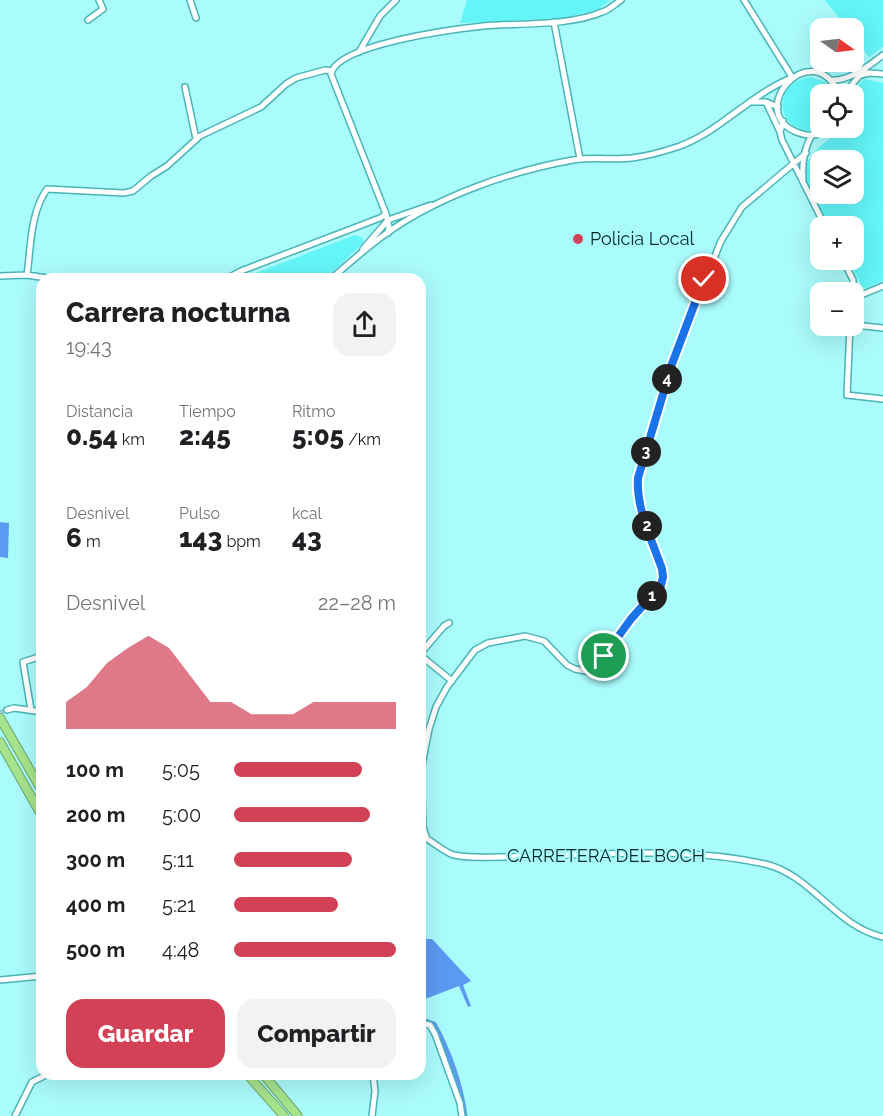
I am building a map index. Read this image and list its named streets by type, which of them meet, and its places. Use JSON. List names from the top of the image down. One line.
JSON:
{"streets":{"street":["CARRETERA DEL BOCH"]},"places":["Policia Local"],"north":"right","page":{"map_buttons":["+","−"],"heading":["Carrera nocturna","19:43"],"pins":["4","3","2","1"],"stats":[["Distancia","0.54 km"],["Tiempo","2:45"],["Ritmo","5:05 /km"],["Desnivel","6 m"],["Pulso","143 bpm"],["kcal","43"]],"chart":["Desnivel","22–28 m"],"list":[{"name":"100 m","note":"5:05"},{"name":"200 m","note":"5:00"},{"name":"300 m","note":"5:11"},{"name":"400 m","note":"5:21"},{"name":"500 m","note":"4:48"}],"buttons":["Guardar","Compartir"]}}
